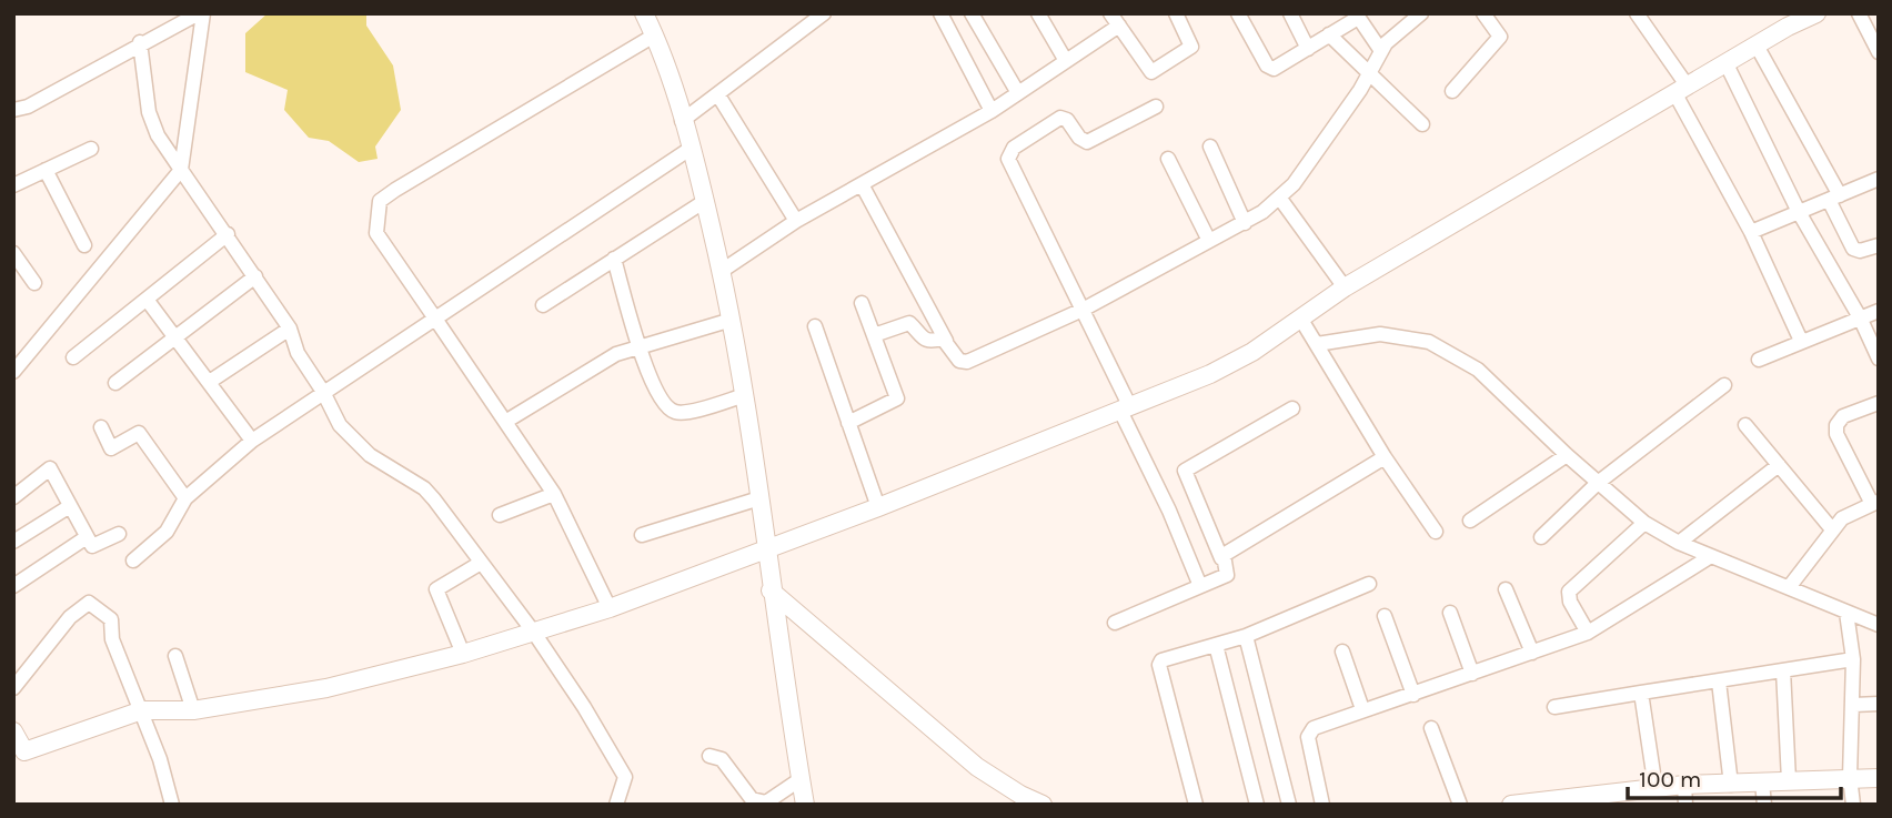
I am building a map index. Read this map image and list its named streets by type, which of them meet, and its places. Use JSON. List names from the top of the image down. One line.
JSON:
{"scale_bar":"100 m"}
